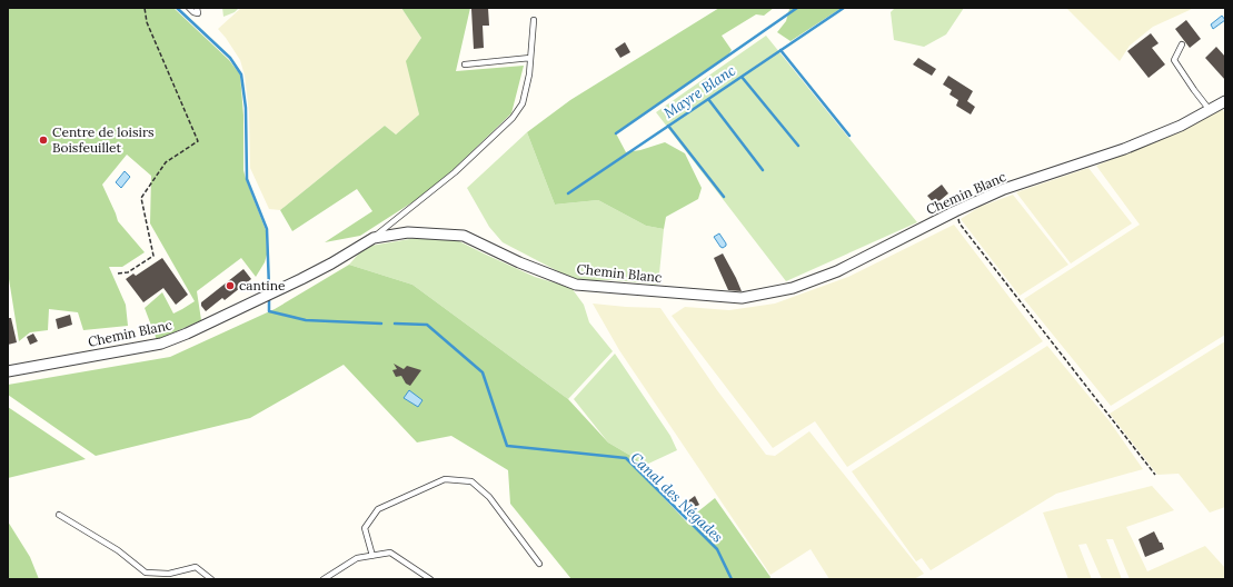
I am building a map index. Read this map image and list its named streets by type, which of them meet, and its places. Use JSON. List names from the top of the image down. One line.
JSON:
{"streets":{"street":["Chemin Blanc"]},"water":["Mayre Blanc","Canal des Négades"],"places":["Centre de loisirs Boisfeuillet","cantine"]}
